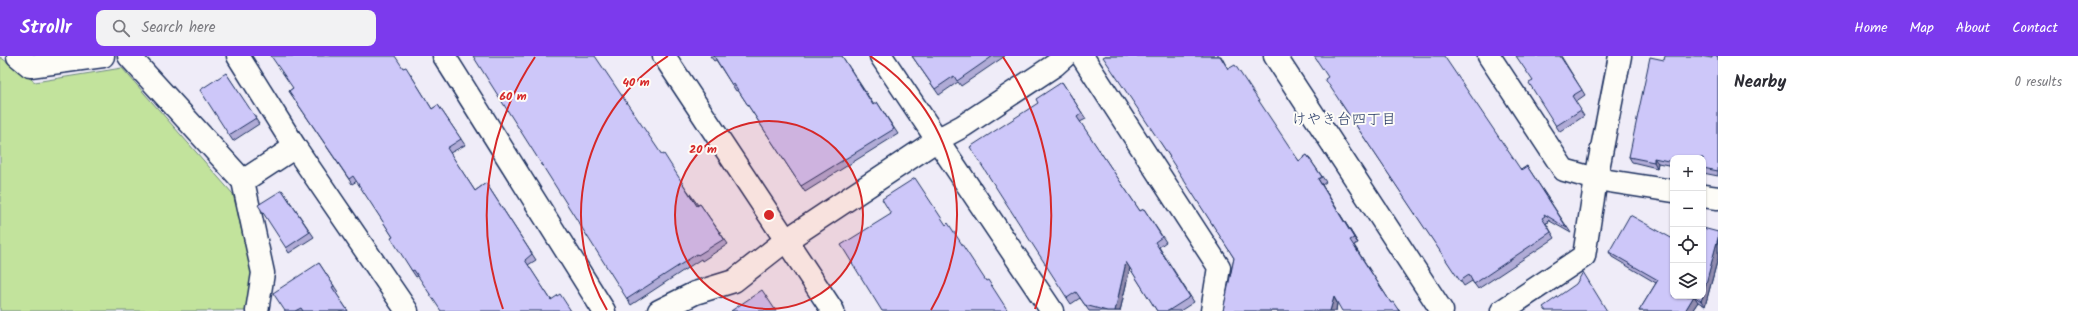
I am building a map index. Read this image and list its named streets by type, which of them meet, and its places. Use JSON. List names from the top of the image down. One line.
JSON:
{"districts":["けやき台四丁目"],"page":{"header":"Strollr","search":"Search here","nav":["Home","Map","About","Contact"],"heading":["Nearby","0 results"],"map_buttons":["+","−"]},"rings":["40 m","60 m","20 m"]}
